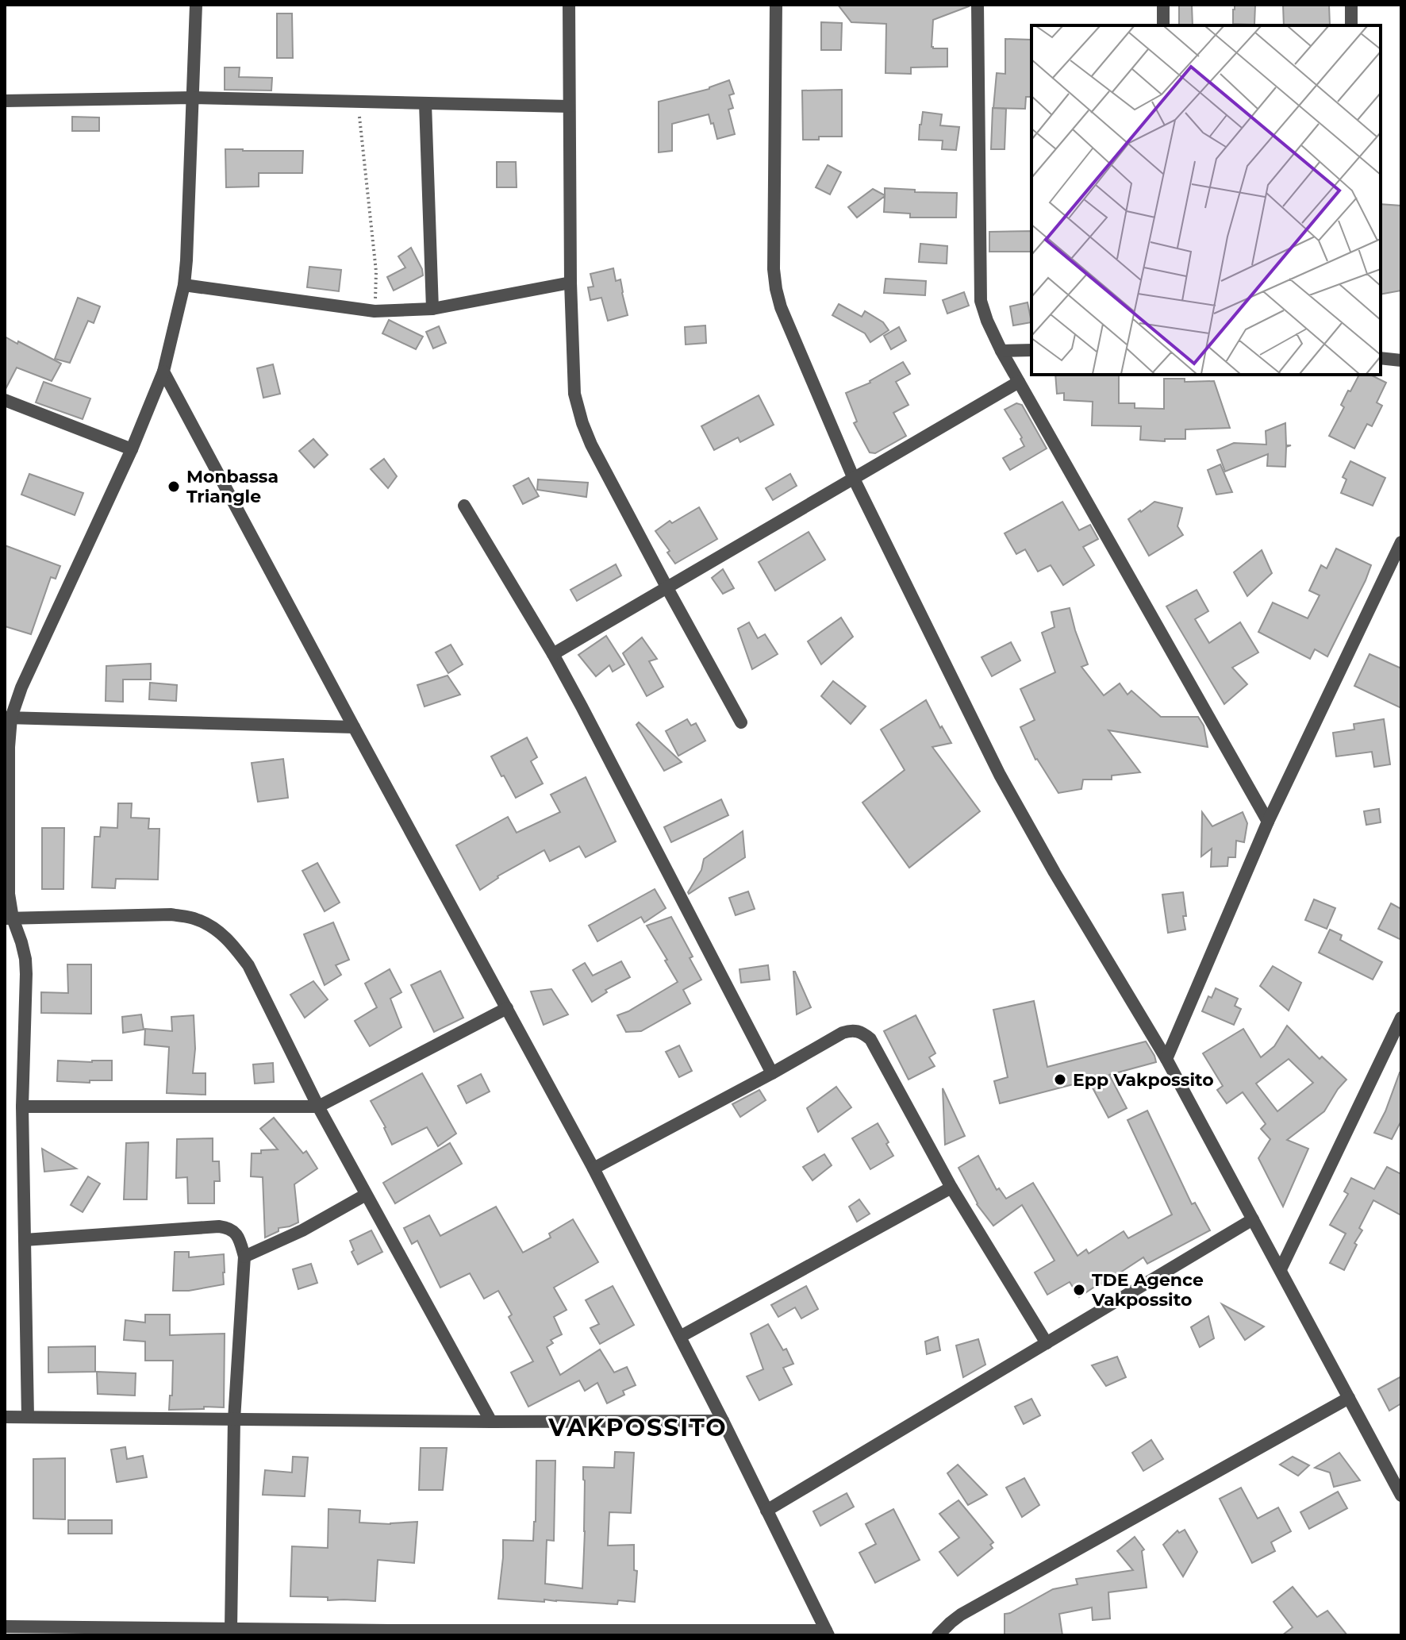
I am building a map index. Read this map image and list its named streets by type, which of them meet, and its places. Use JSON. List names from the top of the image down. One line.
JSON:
{"districts":["VAKPOSSITO"],"places":["Monbassa Triangle","Epp Vakpossito","TDE Agence Vakpossito"]}
